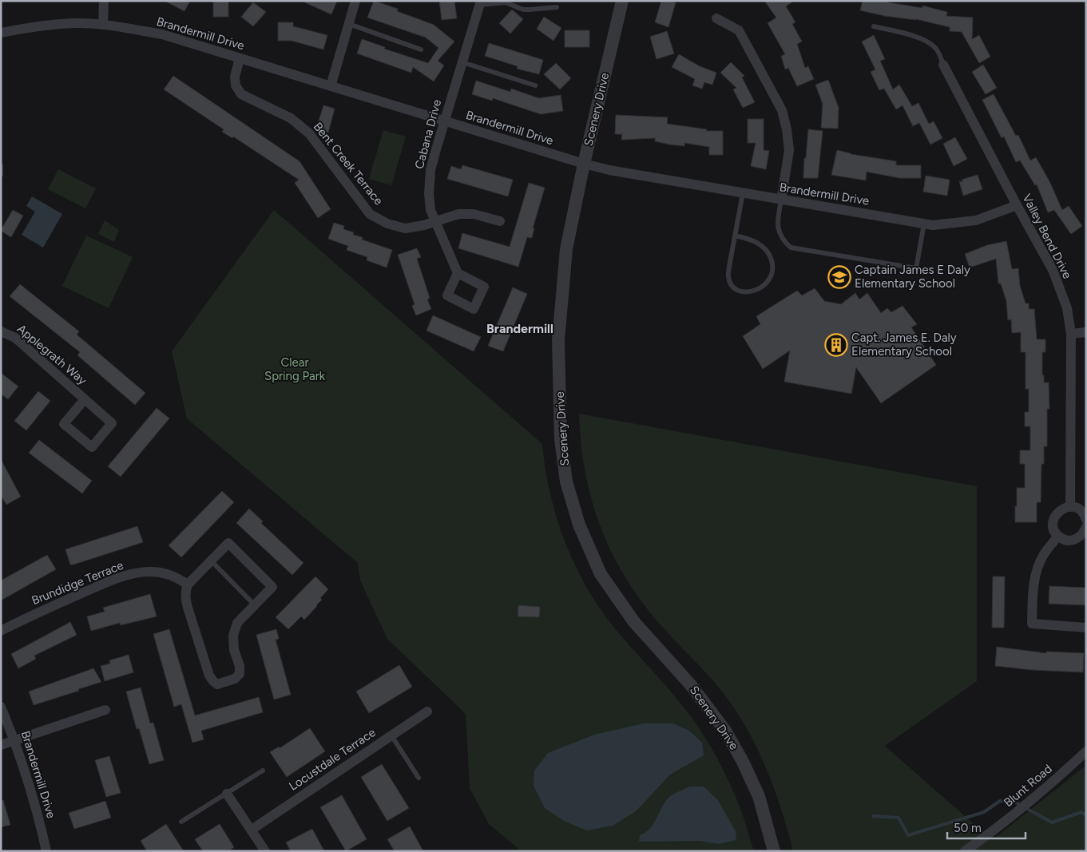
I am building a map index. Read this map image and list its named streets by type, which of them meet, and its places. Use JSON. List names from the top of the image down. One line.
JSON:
{"streets":{"street":["Brandermill Drive","Scenery Drive","Cabana Drive","Bent Creek Terrace","Valley Bend Drive","Applegrath Way","Brundidge Terrace","Locustdale Terrace","Blunt Road"]},"crossings":[["Brandermill Drive","Scenery Drive"],["Brandermill Drive","Cabana Drive"],["Brandermill Drive","Bent Creek Terrace"],["Brandermill Drive","Valley Bend Drive"],["Cabana Drive","Bent Creek Terrace"]],"districts":["Brandermill"],"parks":["Clear Spring Park"],"places":{"school or university":["Captain James E Daly Elementary School"],"building":["Capt. James E. Daly Elementary School"]},"scale_bar":"50 m"}
